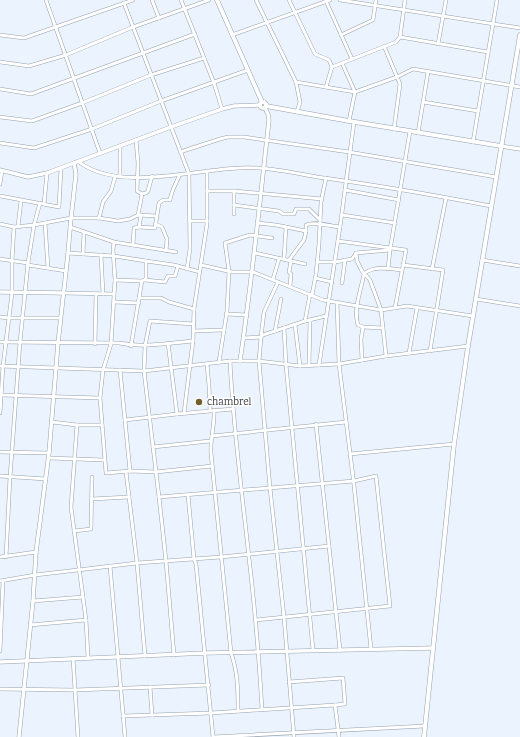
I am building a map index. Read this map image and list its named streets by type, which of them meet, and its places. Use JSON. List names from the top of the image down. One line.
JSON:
{"places":["chambrel"]}
